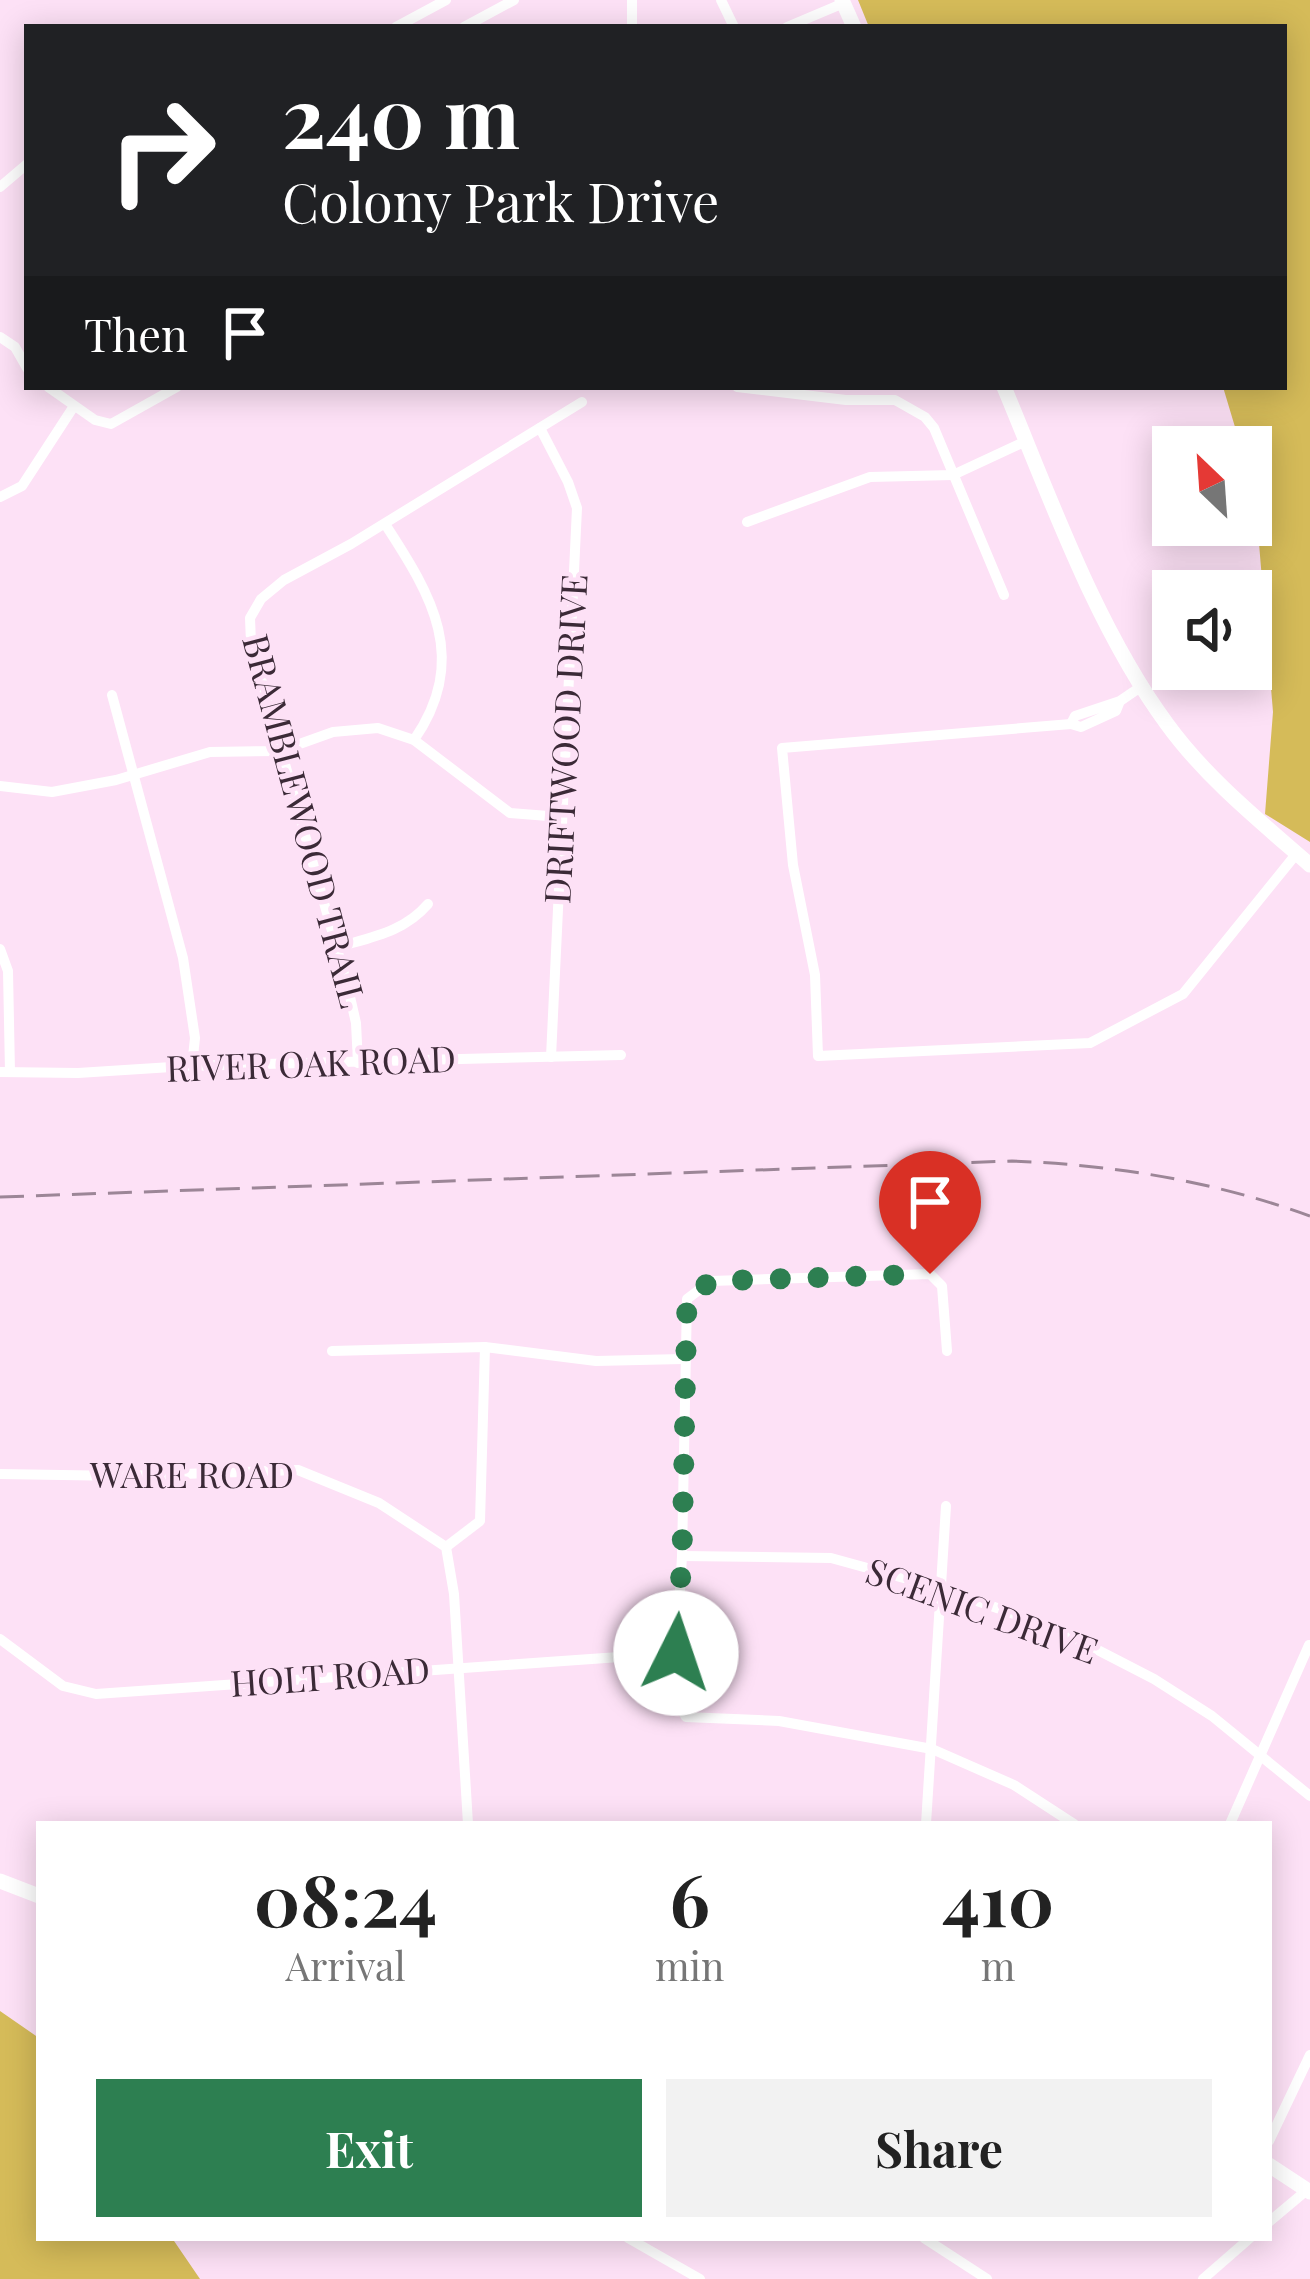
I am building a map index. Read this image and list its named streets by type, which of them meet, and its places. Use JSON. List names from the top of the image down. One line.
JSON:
{"streets":{"street":["DRIFTWOOD DRIVE","BRAMBLEWOOD TRAIL","RIVER OAK ROAD","WARE ROAD","SCENIC DRIVE","HOLT ROAD"]},"crossings":[["DRIFTWOOD DRIVE","BRAMBLEWOOD TRAIL"],["DRIFTWOOD DRIVE","RIVER OAK ROAD"],["BRAMBLEWOOD TRAIL","RIVER OAK ROAD"]],"north":"top left","page":{"turn":["240 m","Colony Park Drive"],"then":"Then","eta":["08:24","Arrival","6","min","410","m"],"buttons":["Exit","Share"]}}
